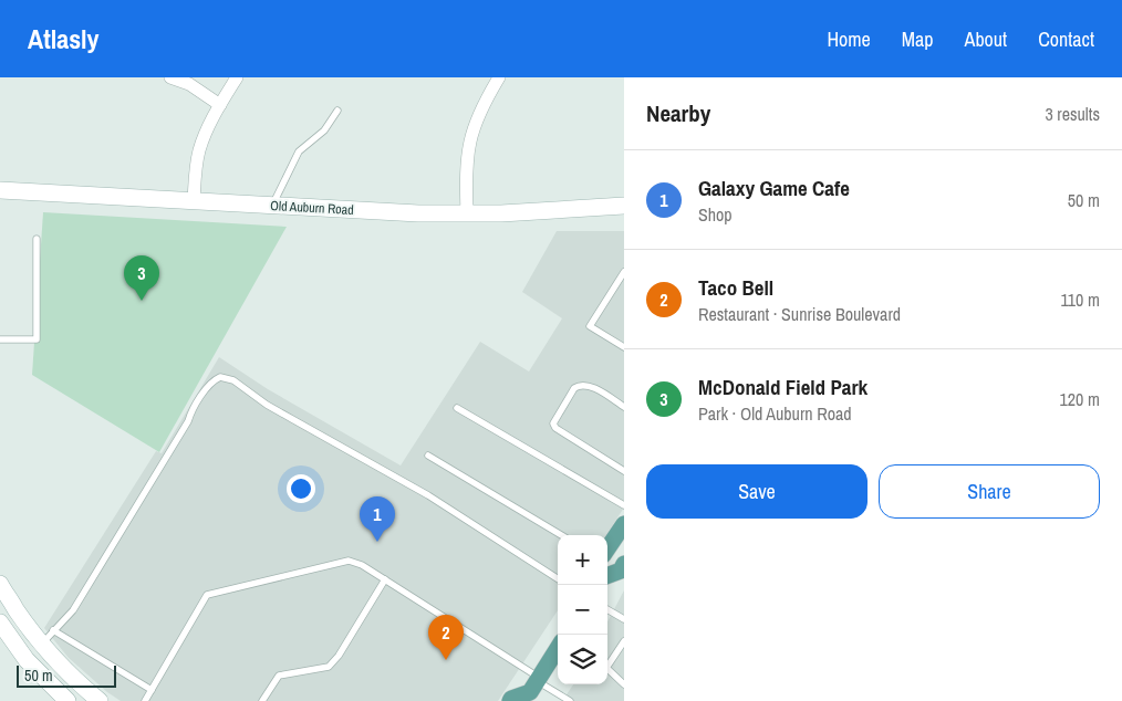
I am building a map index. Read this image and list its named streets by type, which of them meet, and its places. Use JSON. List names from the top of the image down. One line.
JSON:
{"streets":{"main road":["Old Auburn Road"]},"scale_bar":"50 m","page":{"header":"Atlasly","nav":["Home","Map","About","Contact"],"heading":["Nearby","3 results"],"list":[{"mark":"1","name":"Galaxy Game Cafe","note":"Shop","value":"50 m"},{"mark":"2","name":"Taco Bell","note":"Restaurant · Sunrise Boulevard","value":"110 m"},{"mark":"3","name":"McDonald Field Park","note":"Park · Old Auburn Road","value":"120 m"}],"pins":["3","1","2"],"buttons":["Save","Share"],"map_buttons":["+","−"],"scale":"50 m"}}
